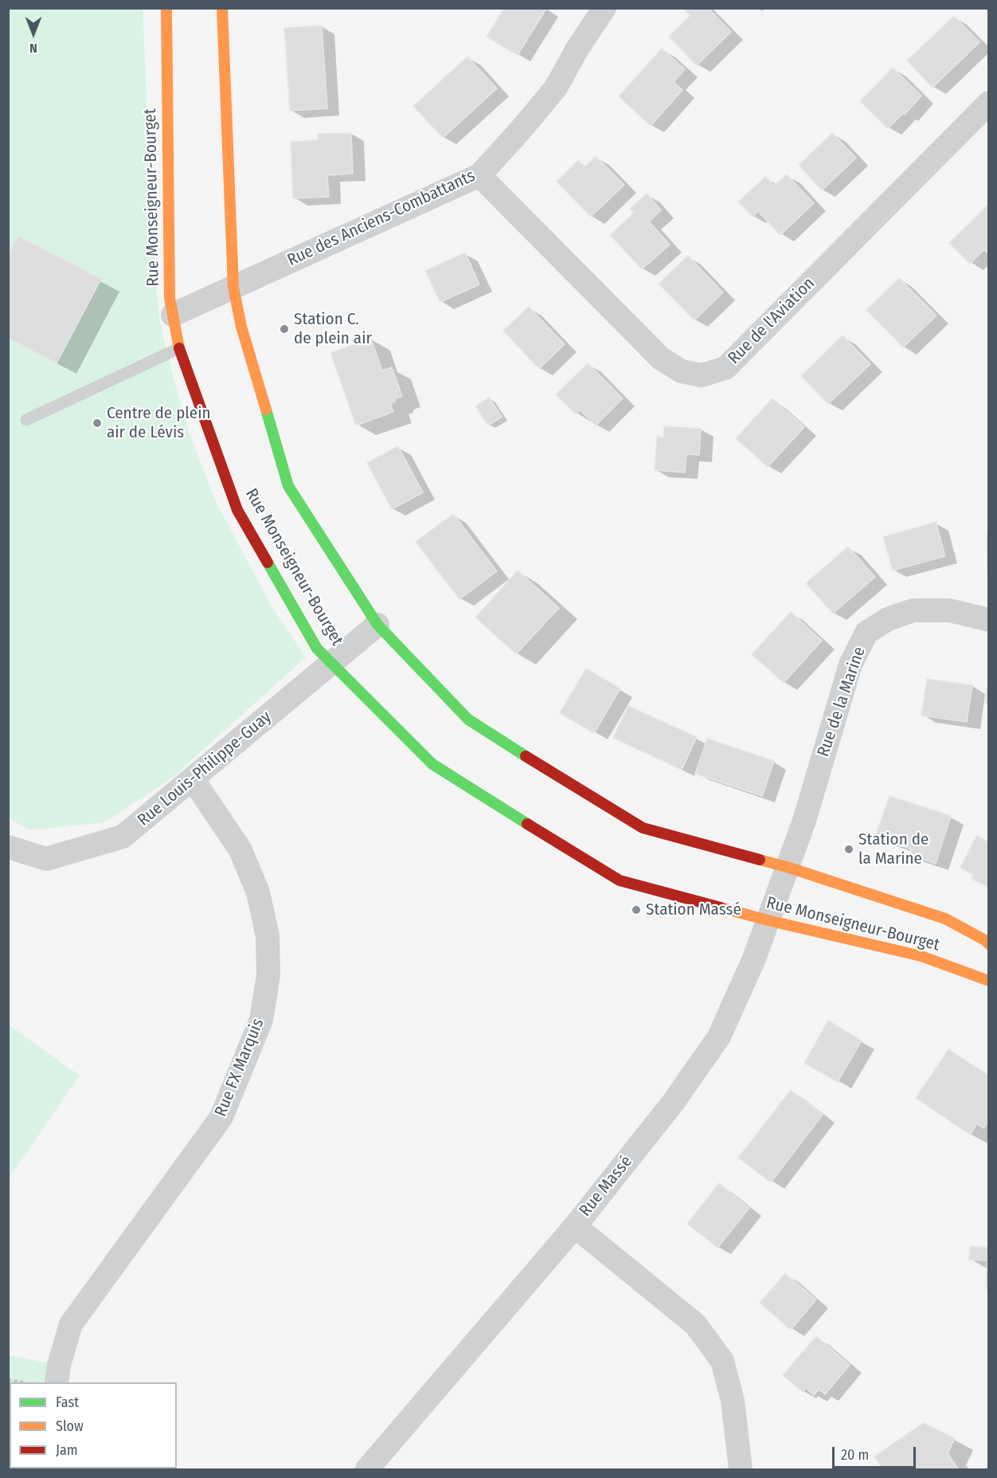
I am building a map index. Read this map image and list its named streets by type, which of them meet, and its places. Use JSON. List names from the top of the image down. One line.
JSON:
{"streets":{"street":["Rue Monseigneur-Bourget","Rue des Anciens-Combattants","Rue de l'Aviation","Rue de la Marine","Rue Louis-Philippe-Guay","Rue FX Marquis","Rue Massé"]},"crossings":[["Rue Monseigneur-Bourget","Rue des Anciens-Combattants"],["Rue Monseigneur-Bourget","Rue de la Marine"],["Rue Monseigneur-Bourget","Rue Louis-Philippe-Guay"],["Rue Monseigneur-Bourget","Rue Massé"],["Rue des Anciens-Combattants","Rue de l'Aviation"],["Rue de la Marine","Rue Massé"],["Rue Louis-Philippe-Guay","Rue FX Marquis"]],"places":["Station C. de plein air","Centre de plein air de Lévis","Station de la Marine","Station Massé"],"legend":["Fast","Slow","Jam"],"scale_bar":"20 m","north":"bottom"}
